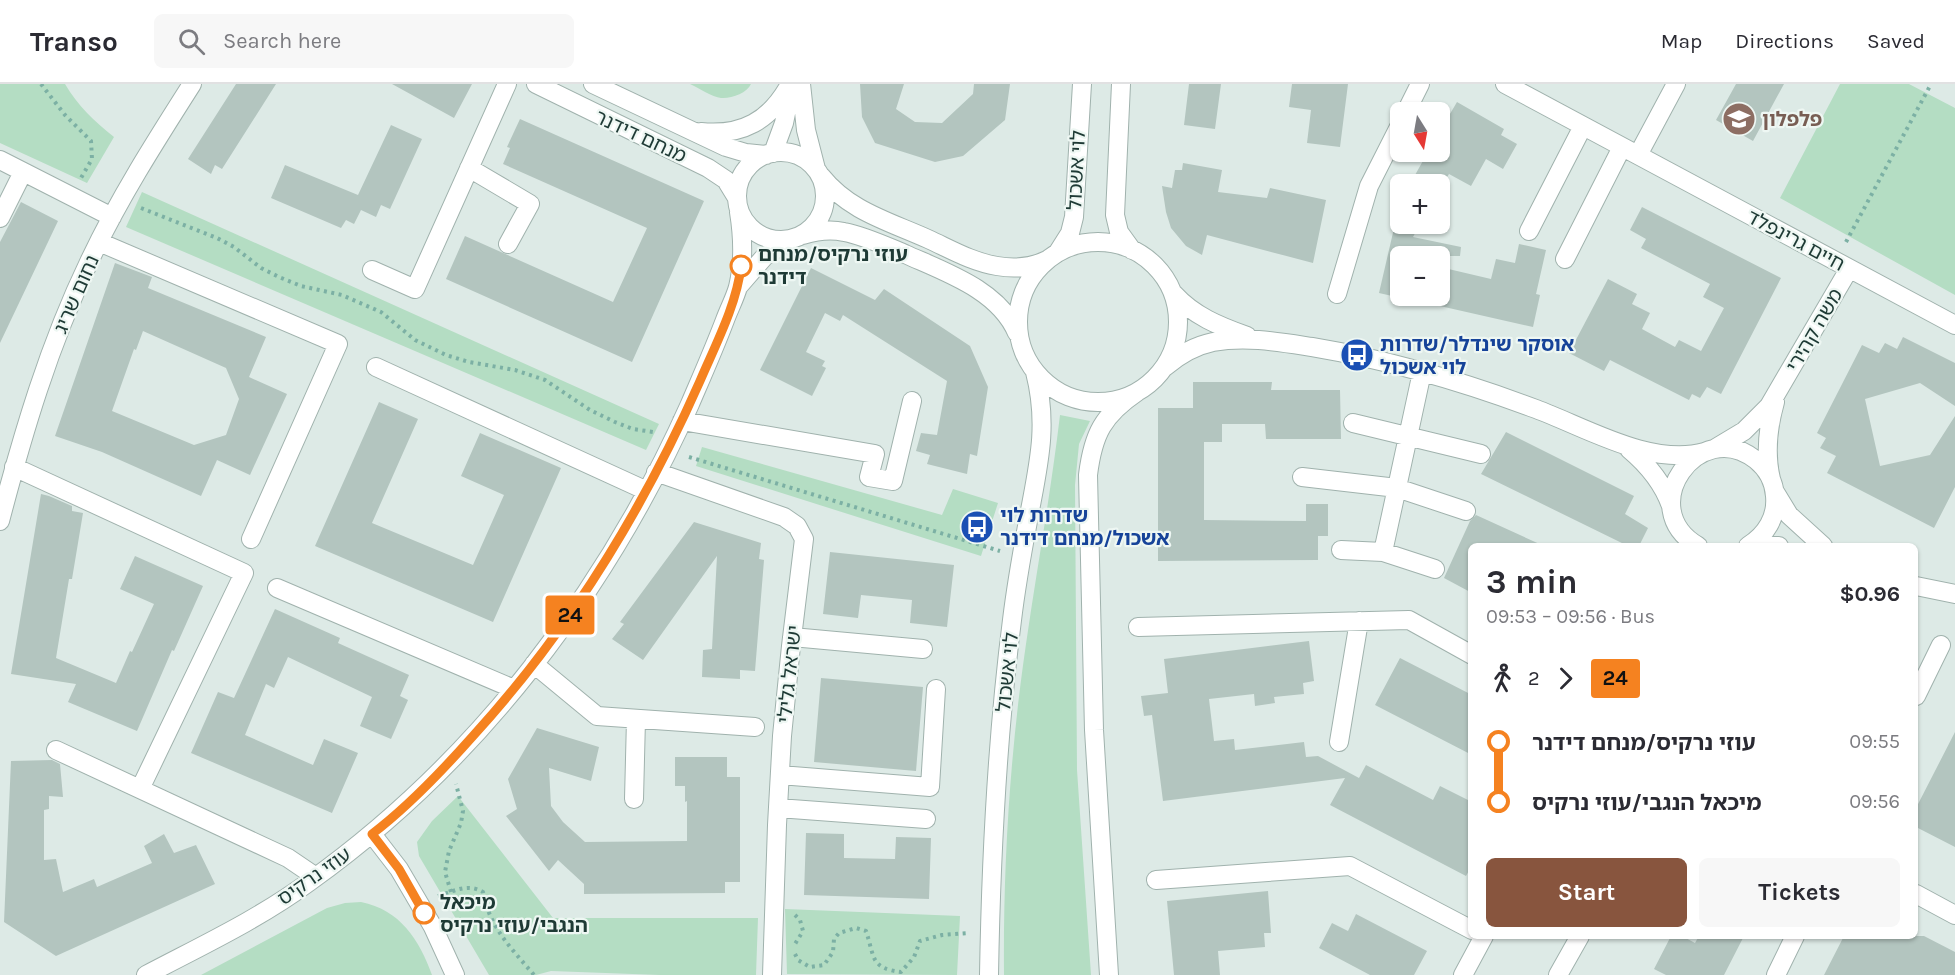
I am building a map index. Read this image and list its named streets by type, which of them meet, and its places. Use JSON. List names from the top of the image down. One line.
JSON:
{"streets":{"street":["מנחם דידנר","לוי אשכול","חיים גרינפלד","נחום שריג","משה קהירי","ישראל גלילי","עוזי נרקיס"]},"crossings":[["מנחם דידנר","עוזי נרקיס"],["חיים גרינפלד","משה קהירי"],["ישראל גלילי","עוזי נרקיס"]],"places":{"school or university":["פלפלון"],"other":["עוזי נרקיס/מנחם דידנר","מיכאל הנגבי/עוזי נרקיס"],"bus stop":["אוסקר שינדלר/שדרות לוי אשכול","שדרות לוי אשכול/מנחם דידנר"]},"lines":["bus line 24"],"north":"bottom","page":{"header":"Transo","search":"Search here","nav":["Map","Directions","Saved"],"on_map":"24","map_buttons":["+","−"],"heading":["3 min","09:53 – 09:56 · Bus","$0.96"],"legs":["2","24"],"list":[{"name":"עוזי נרקיס/מנחם דידנר","value":"09:55"},{"name":"מיכאל הנגבי/עוזי נרקיס","value":"09:56"}],"buttons":["Start","Tickets"]}}
